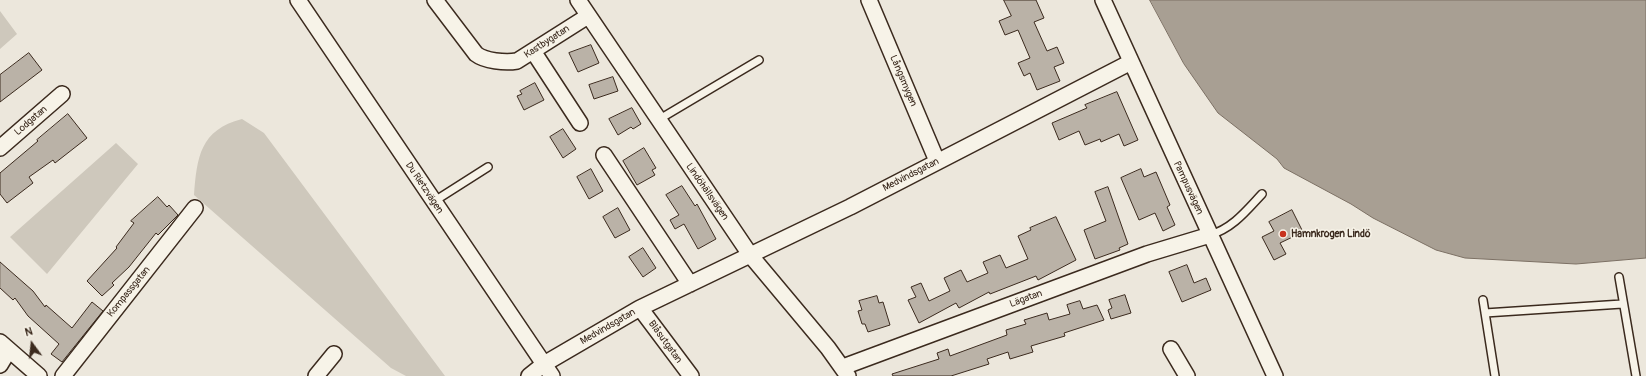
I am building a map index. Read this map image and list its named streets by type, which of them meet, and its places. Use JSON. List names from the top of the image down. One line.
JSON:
{"streets":{"street":["Kastbygatan","Långsmygen","Lodgatan","Medvindsgatan","Du Rietzvägen","Pampusvägen","Lindöhällsvägen","Kompassgatan","Lägatan","Blåsutgatan"]},"crossings":[["Kastbygatan","Lindöhällsvägen"],["Långsmygen","Medvindsgatan"],["Medvindsgatan","Du Rietzvägen"],["Medvindsgatan","Pampusvägen"],["Medvindsgatan","Lindöhällsvägen"],["Medvindsgatan","Blåsutgatan"],["Pampusvägen","Lägatan"],["Lindöhällsvägen","Lägatan"]],"places":["Hamnkrogen Lindö"],"north":"top"}
